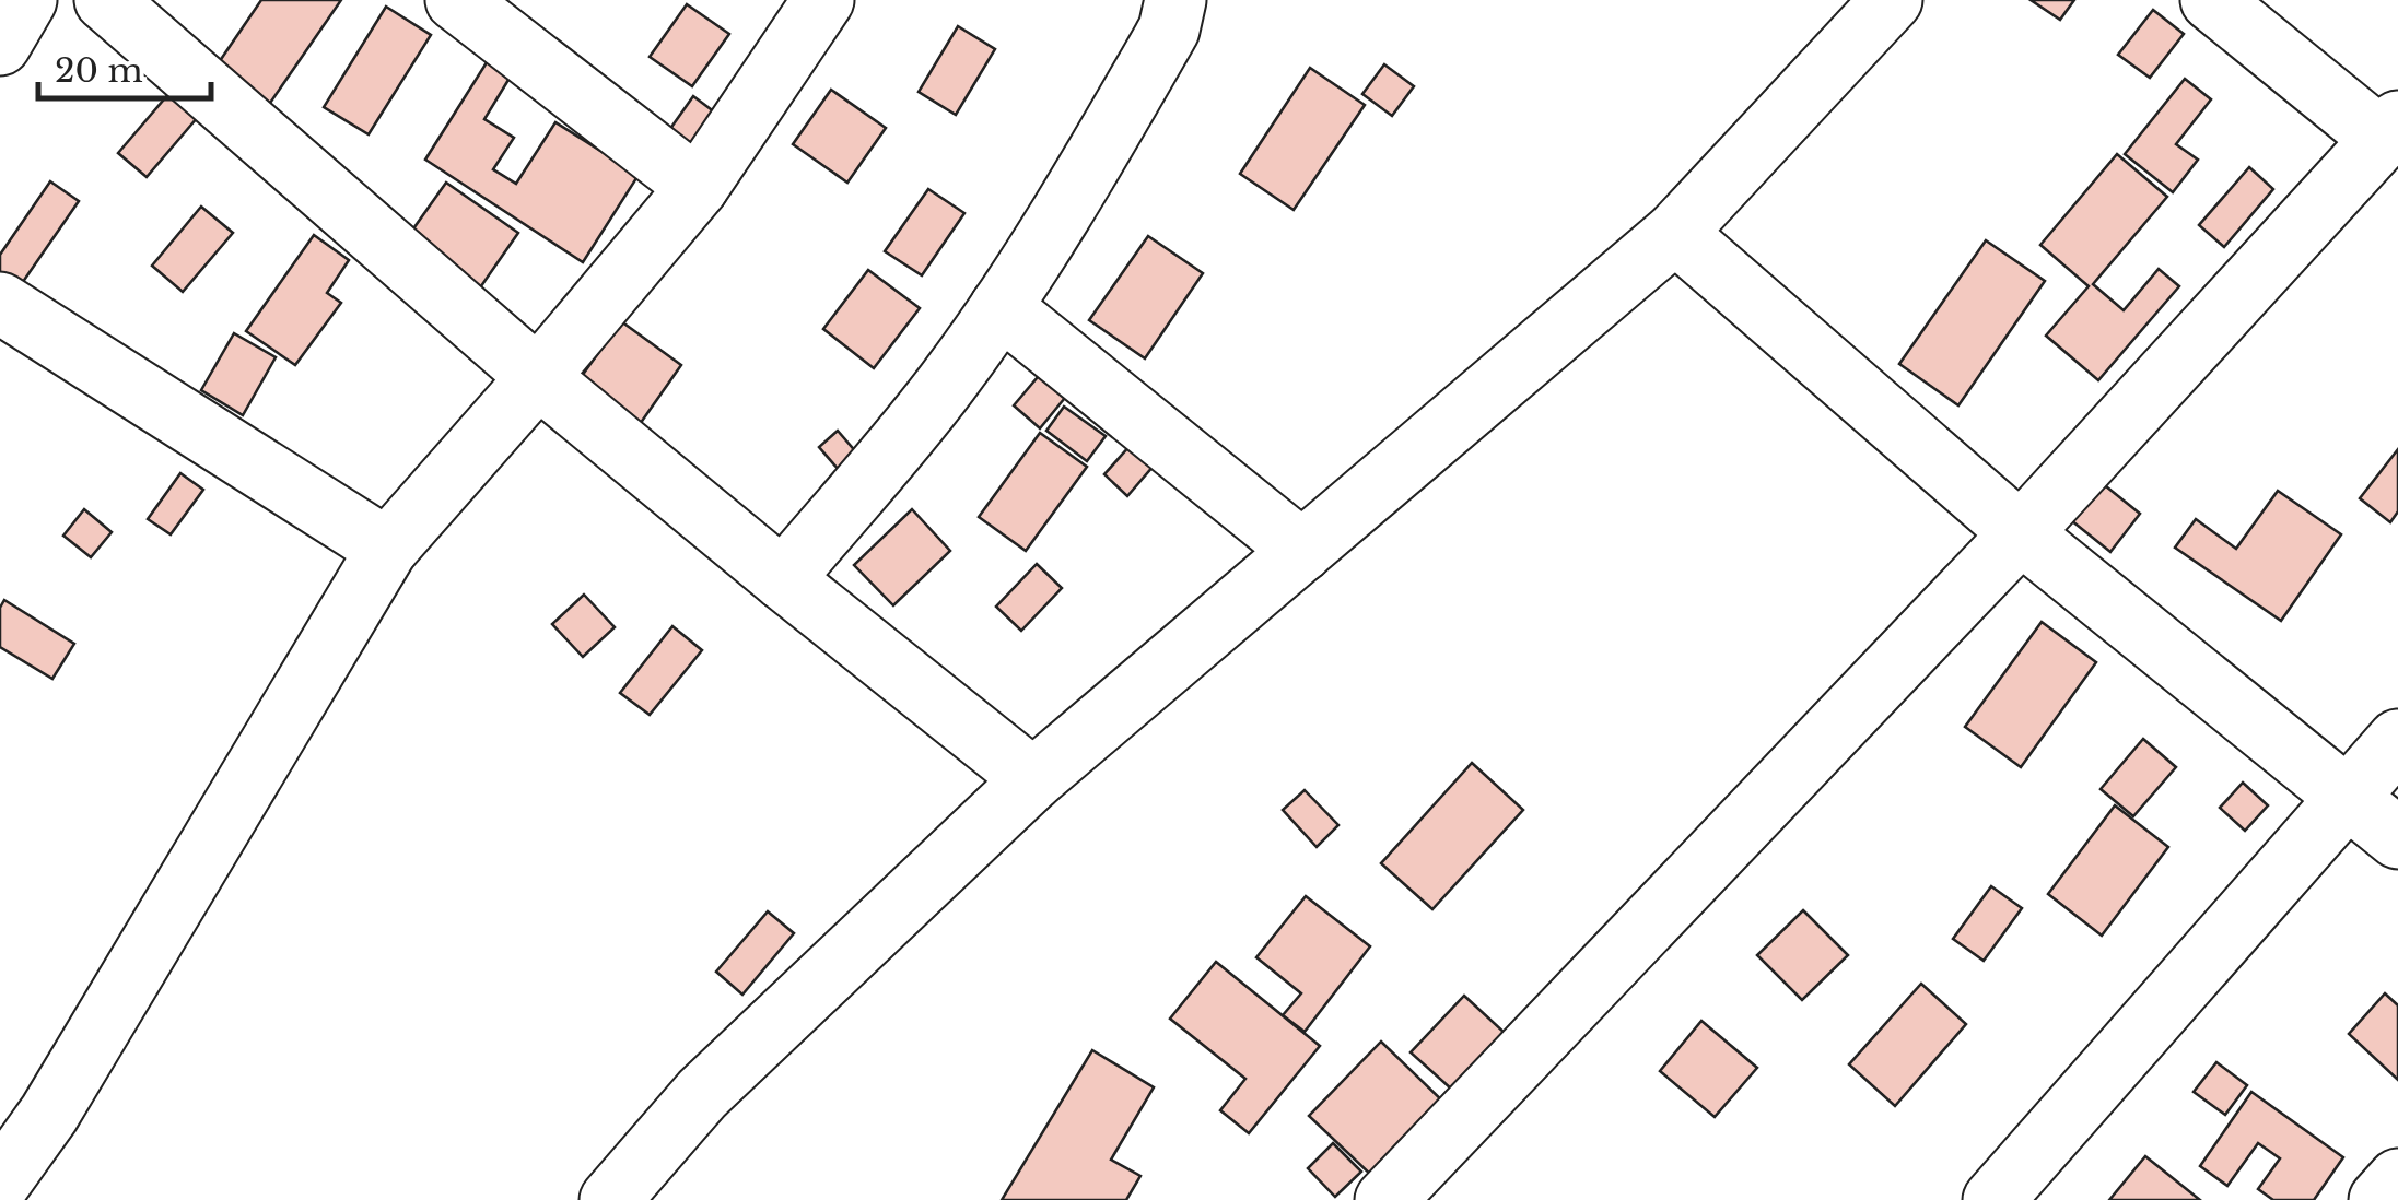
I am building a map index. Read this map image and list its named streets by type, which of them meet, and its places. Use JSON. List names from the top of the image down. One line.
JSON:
{"scale_bar":"20 m"}
